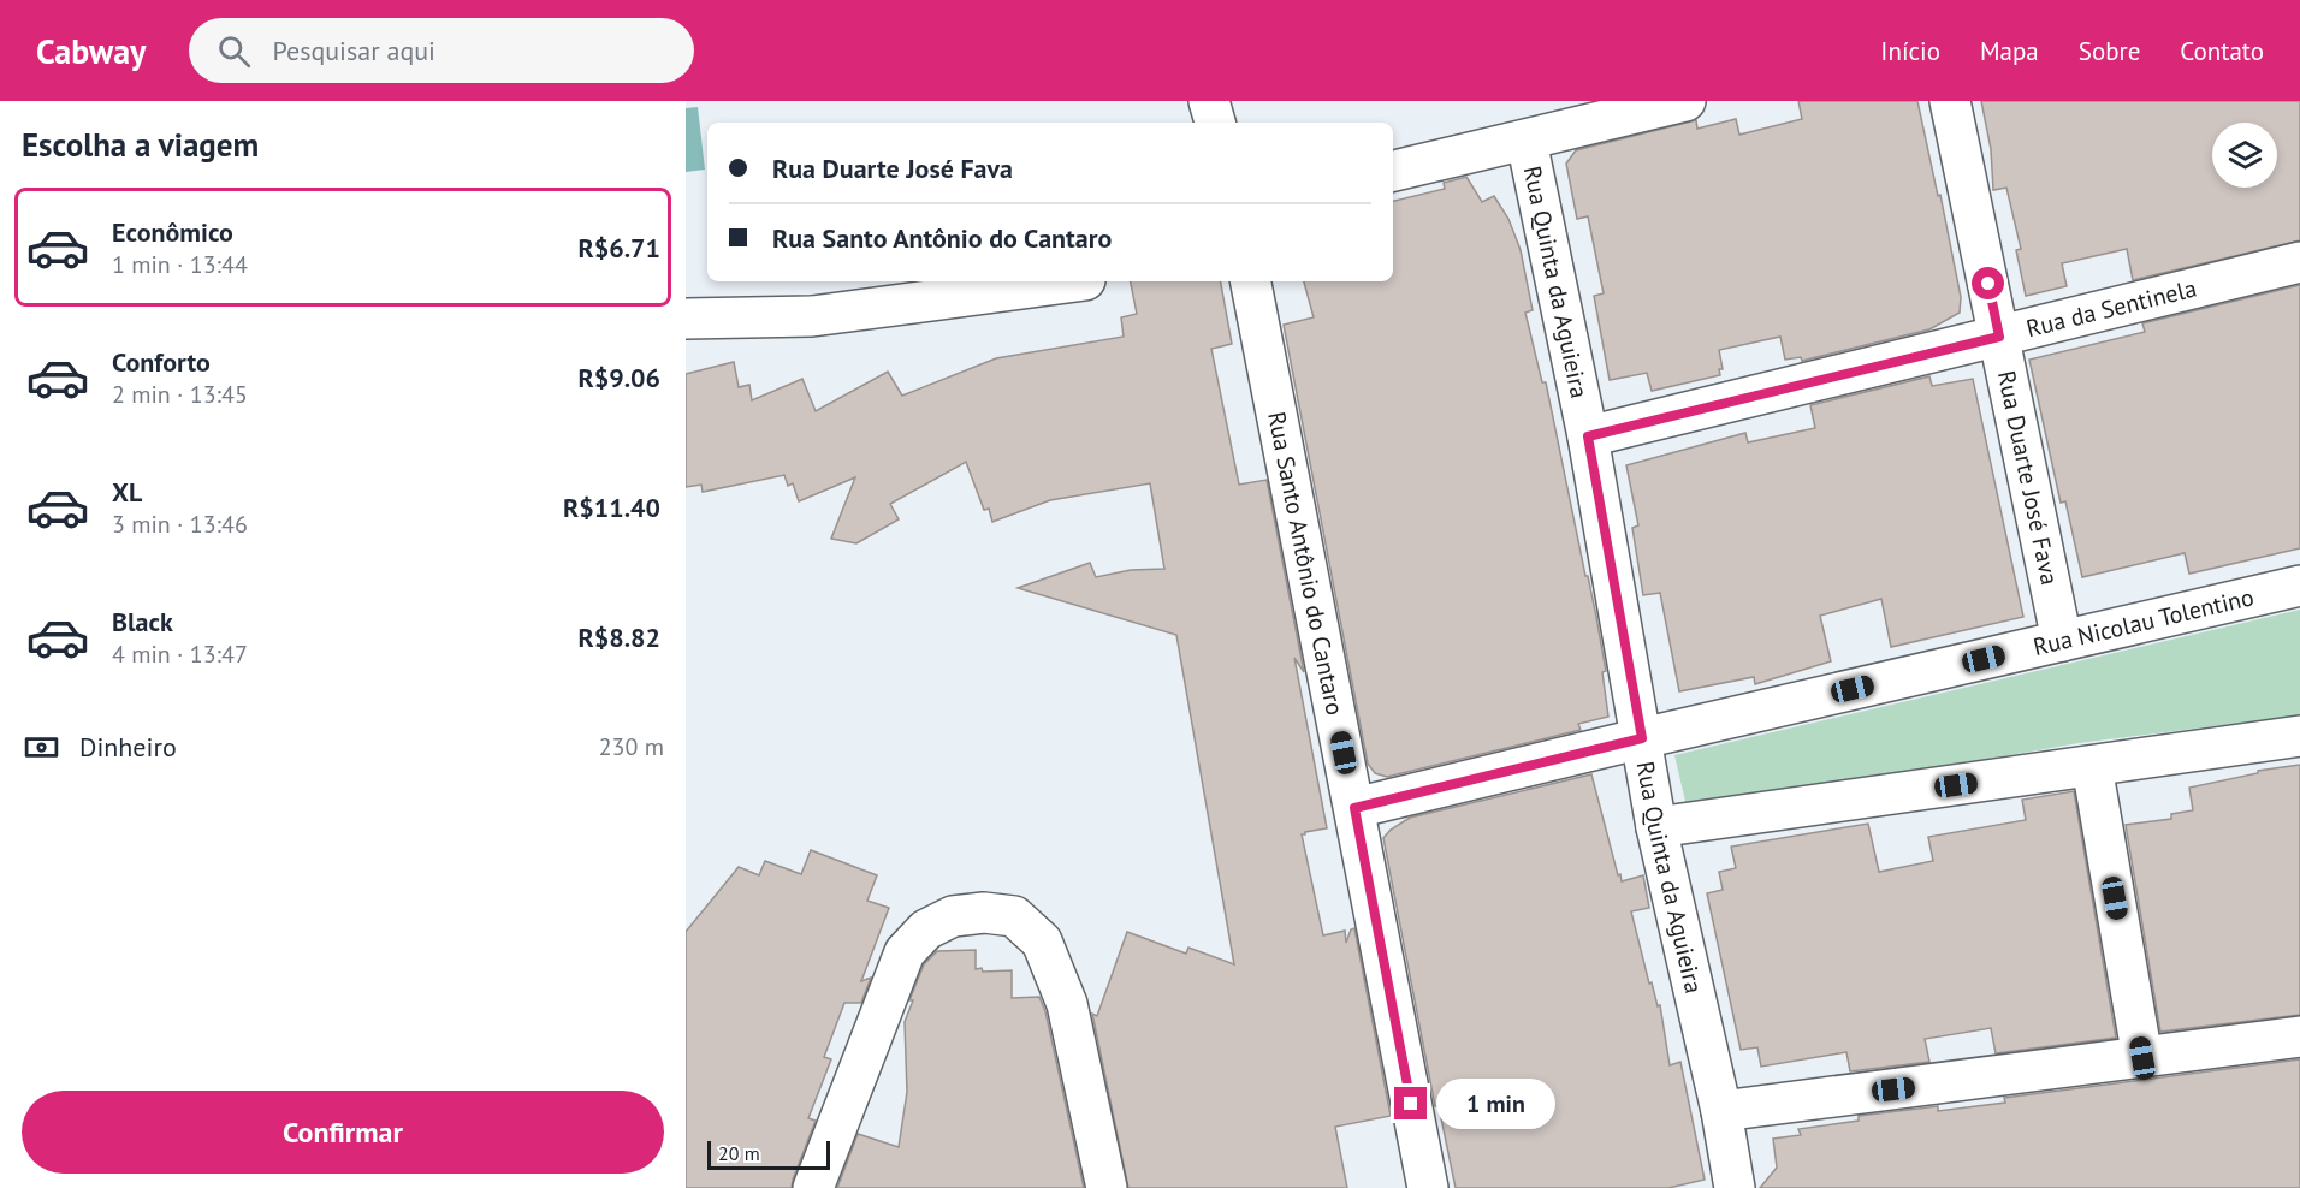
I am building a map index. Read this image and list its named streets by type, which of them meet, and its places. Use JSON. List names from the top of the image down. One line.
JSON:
{"streets":{"street":["Rua Quinta da Aguieira","Rua da Sentinela","Rua Duarte José Fava","Rua Santo Antônio do Cantaro","Rua Nicolau Tolentino"]},"crossings":[["Rua Quinta da Aguieira","Rua da Sentinela"],["Rua Quinta da Aguieira","Rua Nicolau Tolentino"],["Rua da Sentinela","Rua Duarte José Fava"],["Rua Duarte José Fava","Rua Nicolau Tolentino"],["Rua Santo Antônio do Cantaro","Rua Nicolau Tolentino"]],"scale_bar":"20 m","page":{"header":"Cabway","search":"Pesquisar aqui","nav":["Início","Mapa","Sobre","Contato"],"heading":"Escolha a viagem","banner":["Rua Duarte José Fava","Rua Santo Antônio do Cantaro"],"list":[{"name":"Econômico","note":"1 min · 13:44","value":"R$6.71"},{"name":"Conforto","note":"2 min · 13:45","value":"R$9.06"},{"name":"XL","note":"3 min · 13:46","value":"R$11.40"},{"name":"Black","note":"4 min · 13:47","value":"R$8.82"}],"pay":["Dinheiro","230 m"],"buttons":"Confirmar","bubble":"1 min","scale":"20 m"}}
